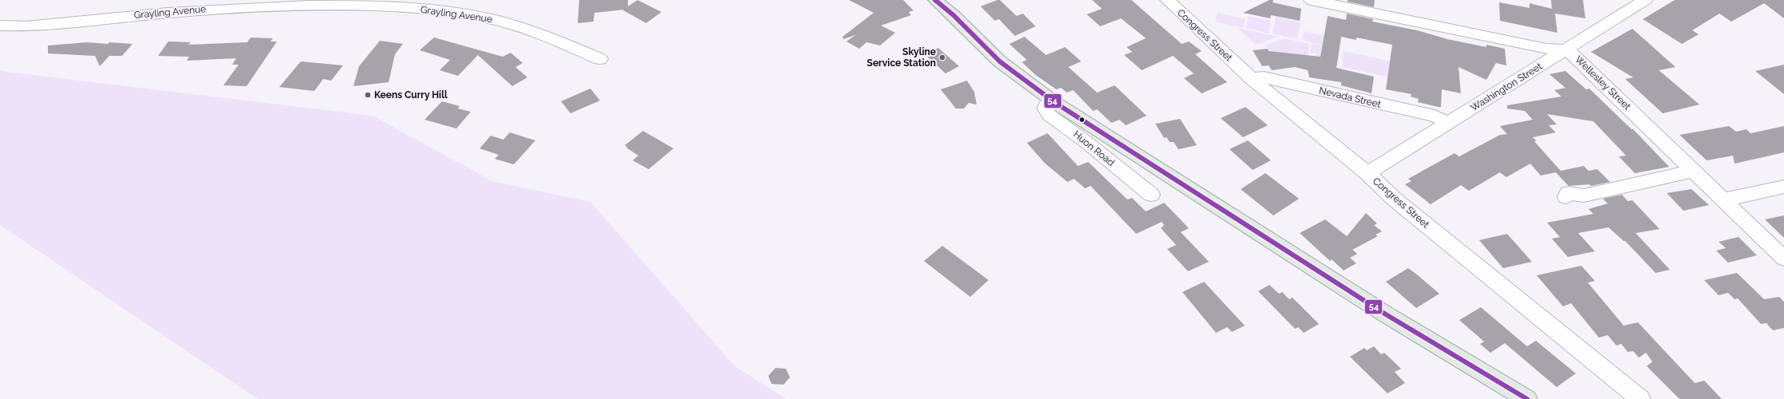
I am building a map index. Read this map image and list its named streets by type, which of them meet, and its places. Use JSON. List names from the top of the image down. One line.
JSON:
{"streets":{"main road":["Huon Road"],"street":["Grayling Avenue","Congress Street","Wellesley Street","Washington Street","Nevada Street"]},"crossings":[["Congress Street","Washington Street"],["Congress Street","Nevada Street"],["Wellesley Street","Washington Street"],["Washington Street","Nevada Street"]],"places":["Skyline Service Station","Keens Curry Hill"],"lines":["transit line 54"]}
